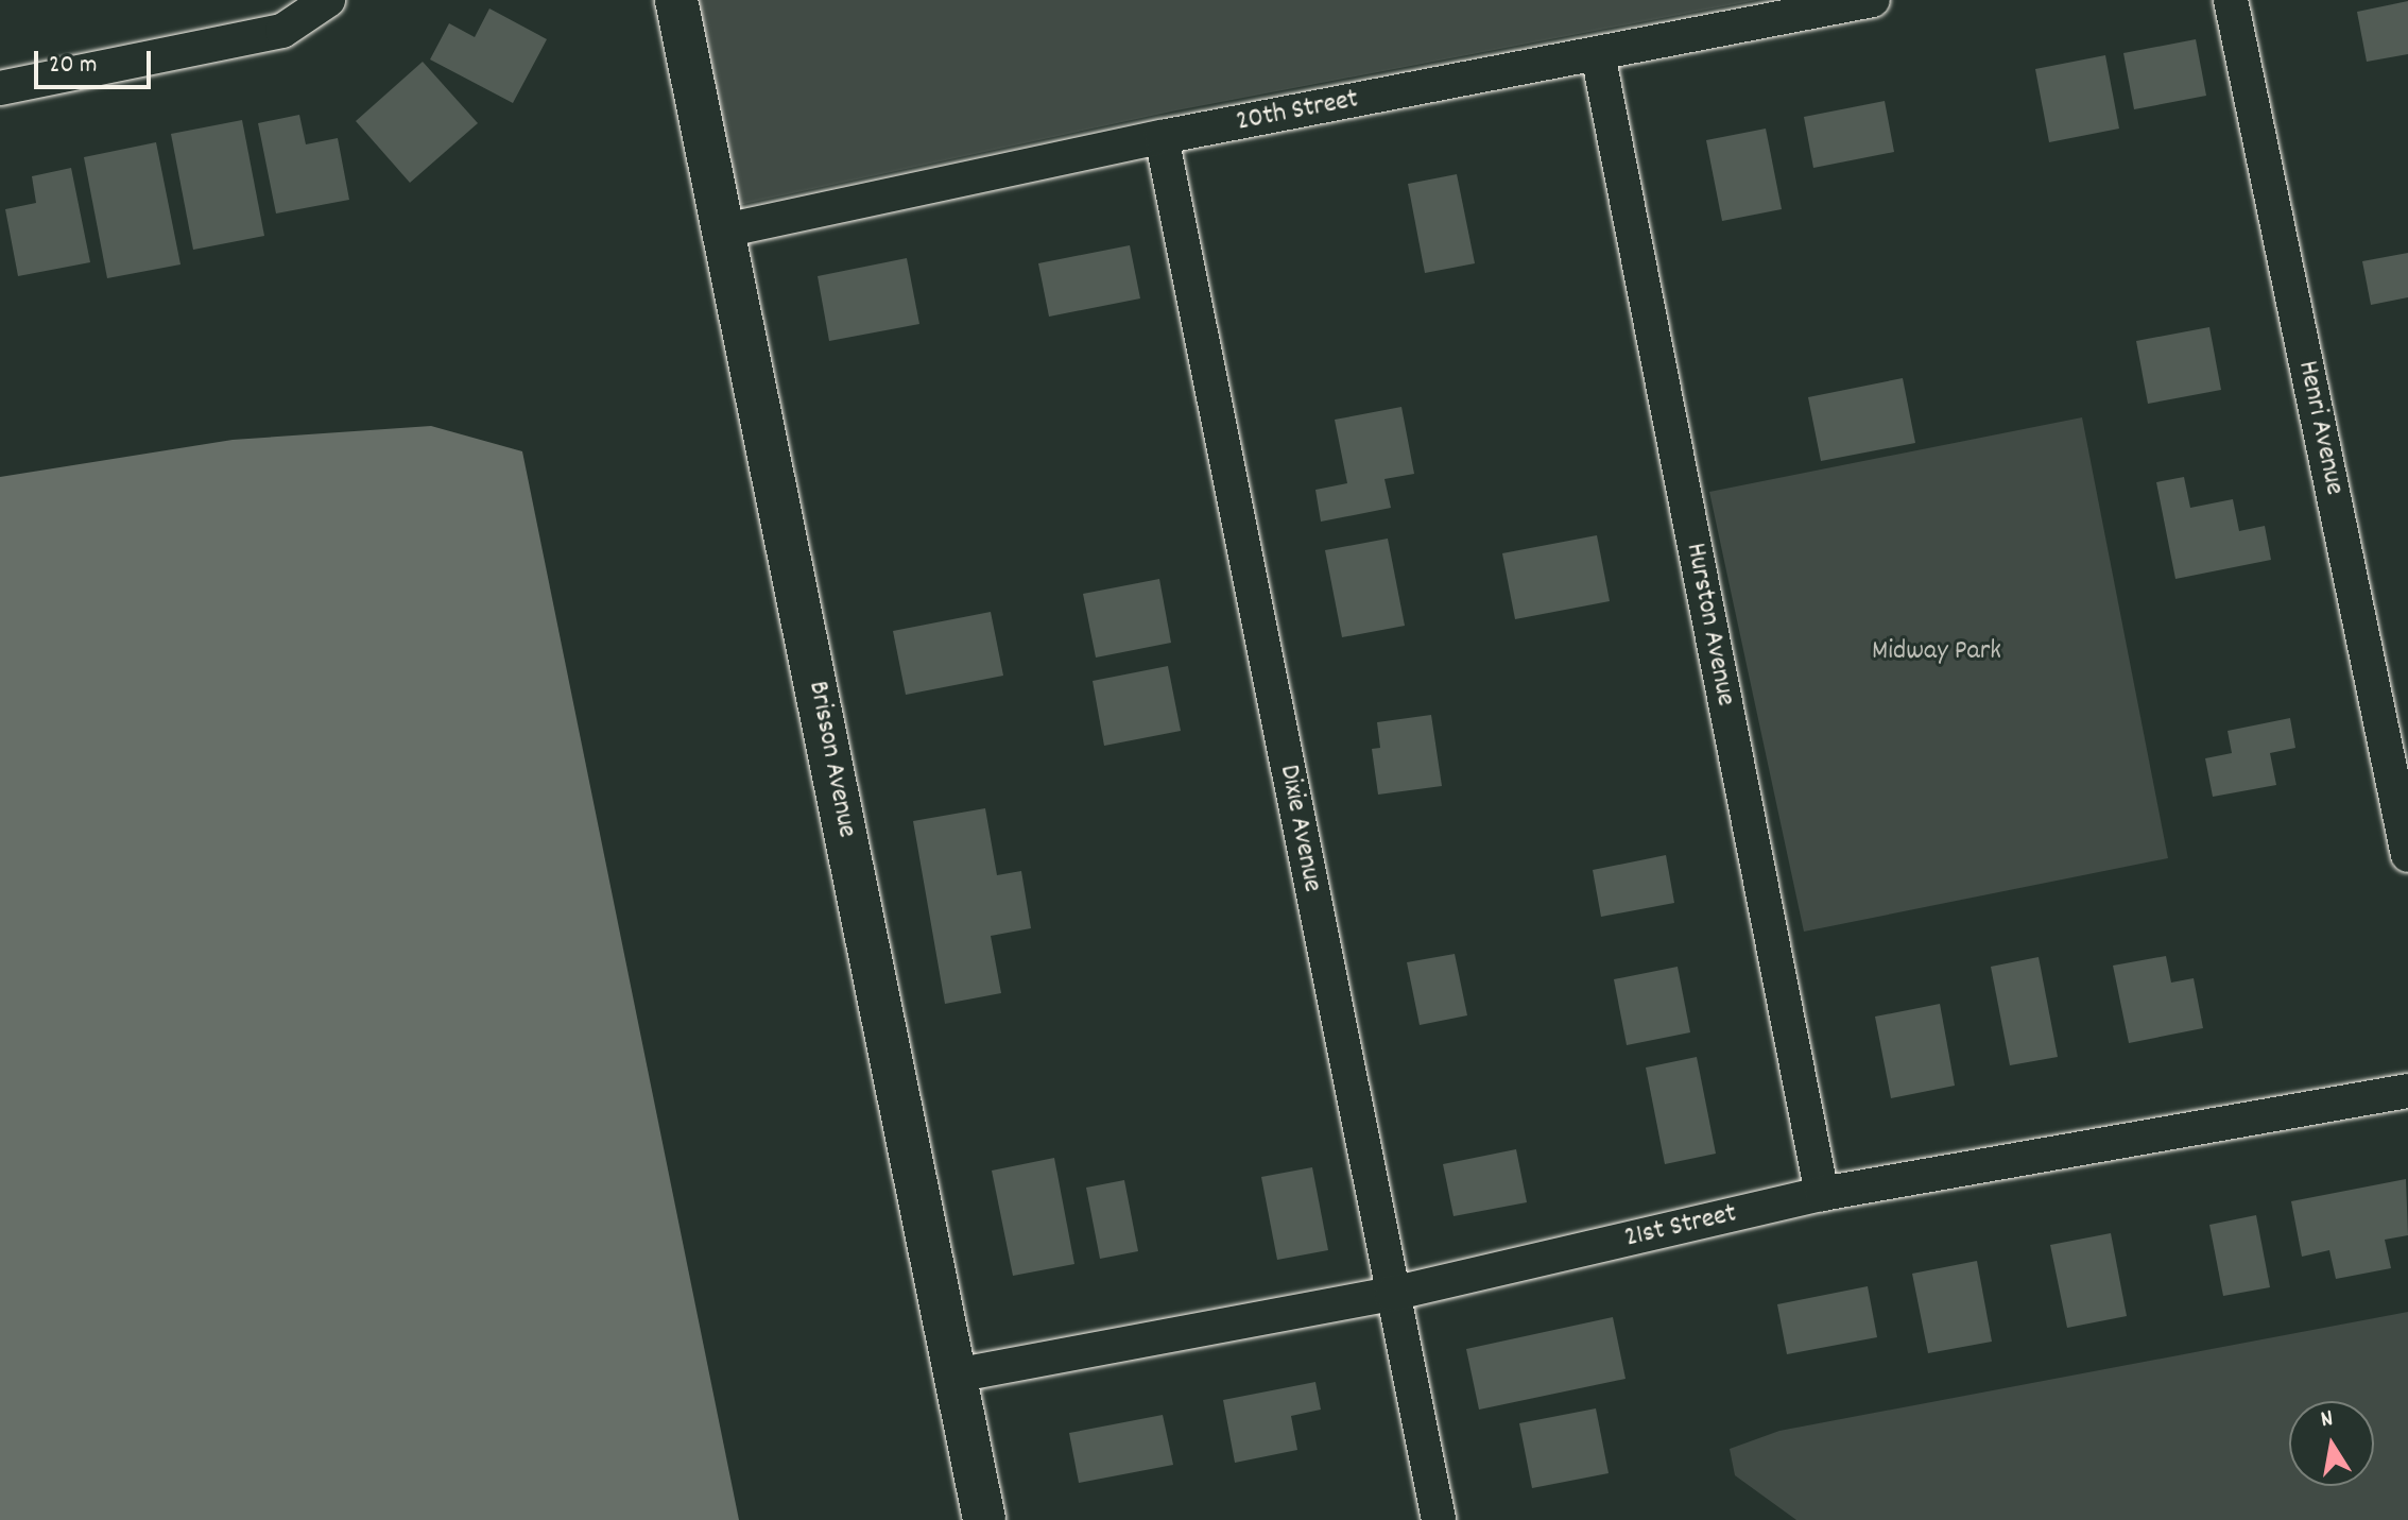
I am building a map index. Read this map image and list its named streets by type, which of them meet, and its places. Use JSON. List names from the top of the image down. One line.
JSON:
{"streets":{"street":["20th Street","Henri Avenue","Hurston Avenue","Brisson Avenue","Dixie Avenue","21st Street"]},"crossings":[["20th Street","Hurston Avenue"],["20th Street","Brisson Avenue"],["20th Street","Dixie Avenue"],["Hurston Avenue","21st Street"],["Brisson Avenue","21st Street"],["Dixie Avenue","21st Street"]],"parks":["Midway Park"],"scale_bar":"20 m","north":"top"}
